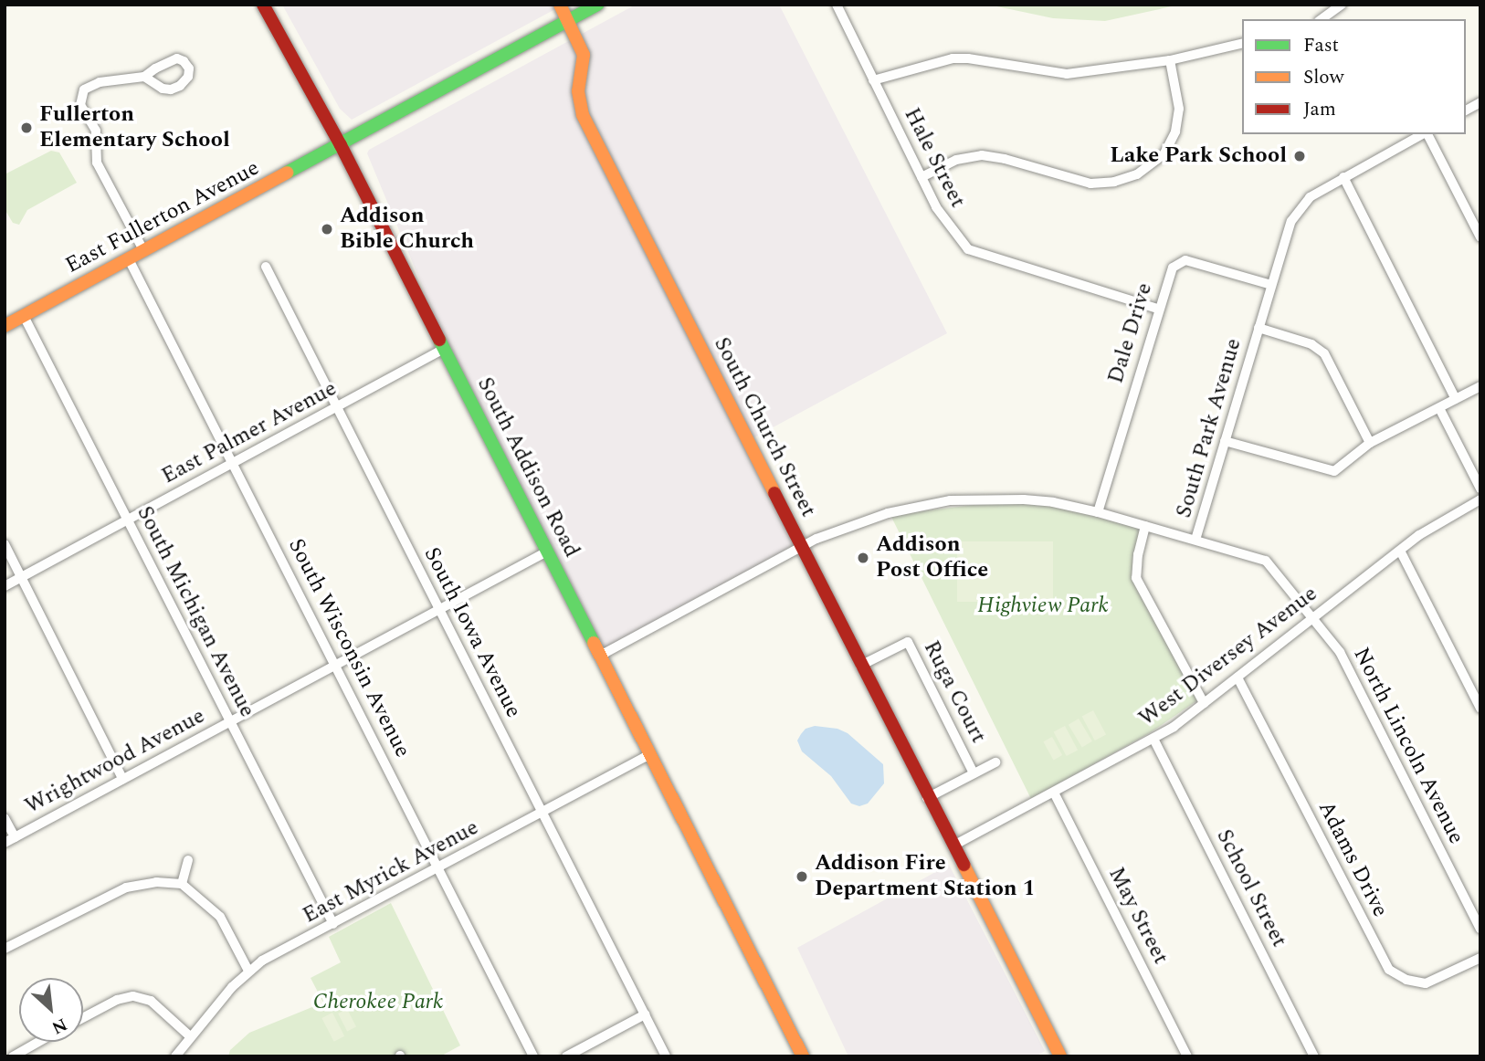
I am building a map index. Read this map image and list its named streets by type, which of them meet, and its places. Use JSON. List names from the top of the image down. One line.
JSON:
{"streets":{"street":["Hale Street","East Fullerton Avenue","Dale Drive","South Church Street","South Park Avenue","East Palmer Avenue","South Addison Road","South Michigan Avenue","South Iowa Avenue","South Wisconsin Avenue","West Diversey Avenue","Ruga Court","North Lincoln Avenue","Wrightwood Avenue","Adams Drive","East Myrick Avenue","School Street","May Street"]},"crossings":[["Hale Street","Dale Drive"],["East Fullerton Avenue","South Church Street"],["East Fullerton Avenue","South Addison Road"],["East Fullerton Avenue","South Michigan Avenue"],["East Fullerton Avenue","South Wisconsin Avenue"],["Dale Drive","South Park Avenue"],["Dale Drive","North Lincoln Avenue"],["South Church Street","West Diversey Avenue"],["South Church Street","Ruga Court"],["South Church Street","North Lincoln Avenue"],["South Park Avenue","North Lincoln Avenue"],["East Palmer Avenue","South Addison Road"],["East Palmer Avenue","South Michigan Avenue"],["East Palmer Avenue","South Iowa Avenue"],["East Palmer Avenue","South Wisconsin Avenue"],["South Addison Road","North Lincoln Avenue"],["South Addison Road","Wrightwood Avenue"],["South Addison Road","East Myrick Avenue"],["South Michigan Avenue","Wrightwood Avenue"],["South Michigan Avenue","East Myrick Avenue"],["South Iowa Avenue","Wrightwood Avenue"],["South Iowa Avenue","East Myrick Avenue"],["South Wisconsin Avenue","Wrightwood Avenue"],["South Wisconsin Avenue","East Myrick Avenue"],["West Diversey Avenue","North Lincoln Avenue"],["West Diversey Avenue","Adams Drive"],["West Diversey Avenue","School Street"],["West Diversey Avenue","May Street"]],"parks":["Highview Park","Cherokee Park"],"places":["Fullerton Elementary School","Lake Park School","Addison Bible Church","Addison Post Office","Addison Fire Department Station 1"],"legend":["Fast","Slow","Jam"],"north":"bottom right"}
